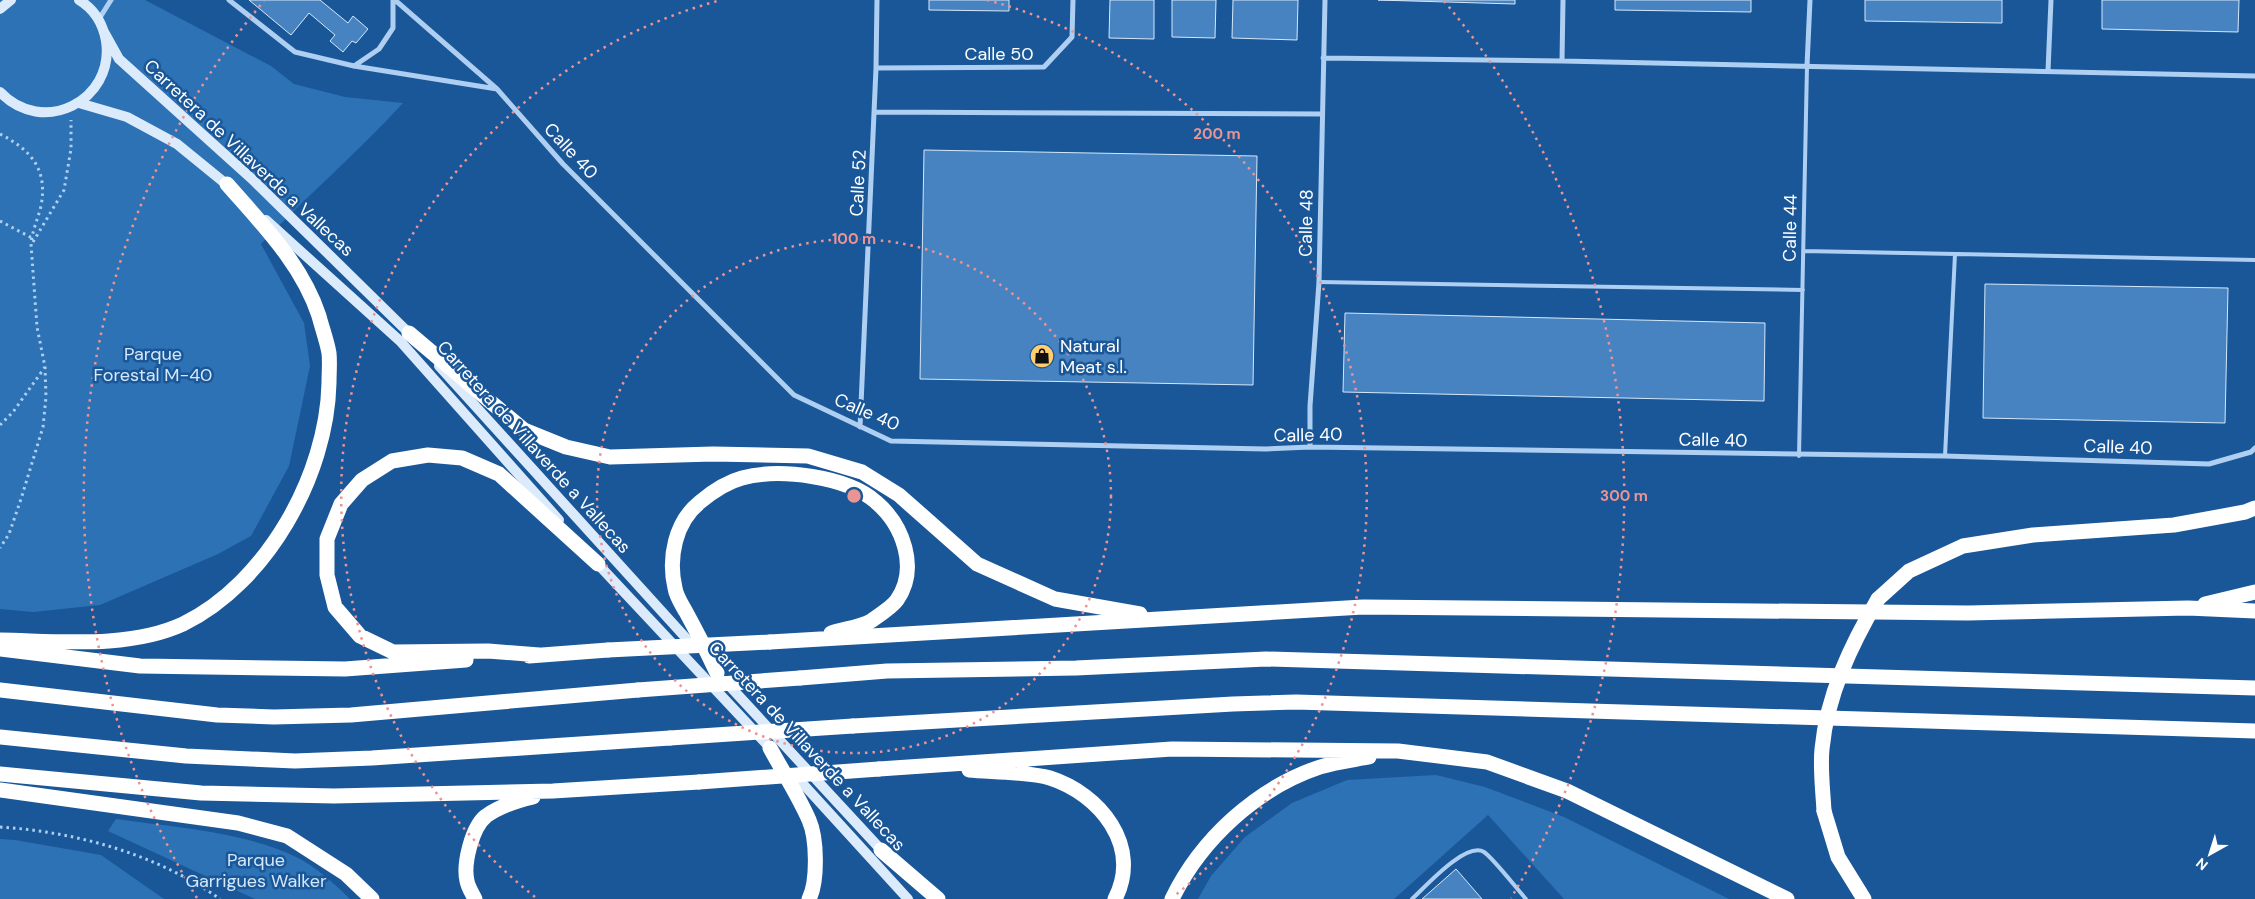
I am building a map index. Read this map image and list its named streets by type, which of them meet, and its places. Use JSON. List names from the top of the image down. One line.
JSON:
{"streets":{"main road":["Carretera de Villaverde a Vallecas"],"street":["Calle 50","Calle 40","Calle 52","Calle 48","Calle 44"]},"crossings":[["Calle 50","Calle 52"],["Calle 40","Calle 52"],["Calle 40","Calle 48"],["Calle 40","Calle 44"]],"parks":["Parque Forestal M-40","Parque Garrigues Walker"],"places":{"shop":["Natural Meat s.l."]},"north":"bottom left","rings":["200 m","100 m","300 m"]}
